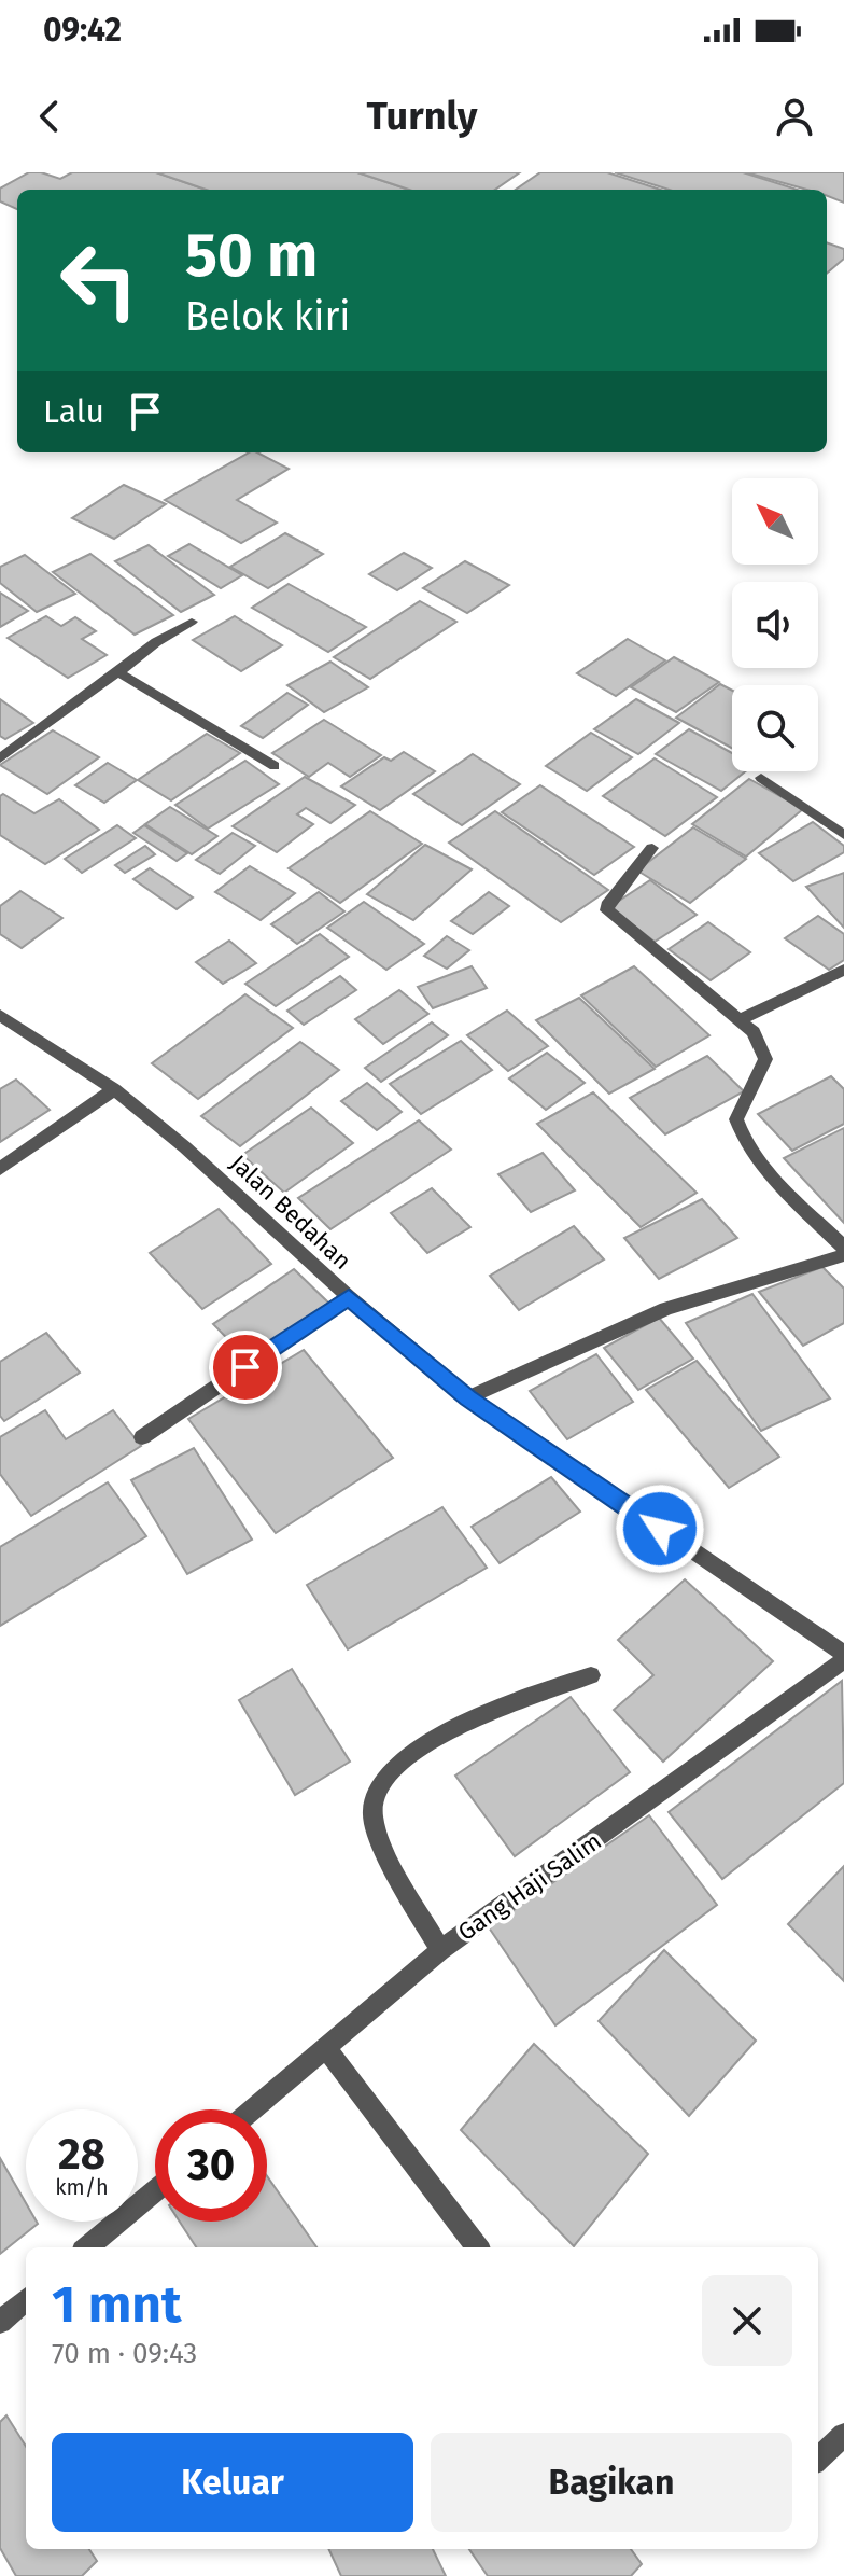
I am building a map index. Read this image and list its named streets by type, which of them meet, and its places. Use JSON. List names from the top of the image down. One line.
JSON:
{"streets":{"street":["Jalan Bedahan","Gang Haji Salim"]},"crossings":[["Jalan Bedahan","Gang Haji Salim"]],"north":"top left","page":{"status":"09:42","header":"Turnly","turn":["50 m","Belok kiri"],"then":"Lalu","speed":"28 km/h","limit":"30","heading":["1 mnt","70 m · 09:43"],"buttons":["Keluar","Bagikan"]}}
